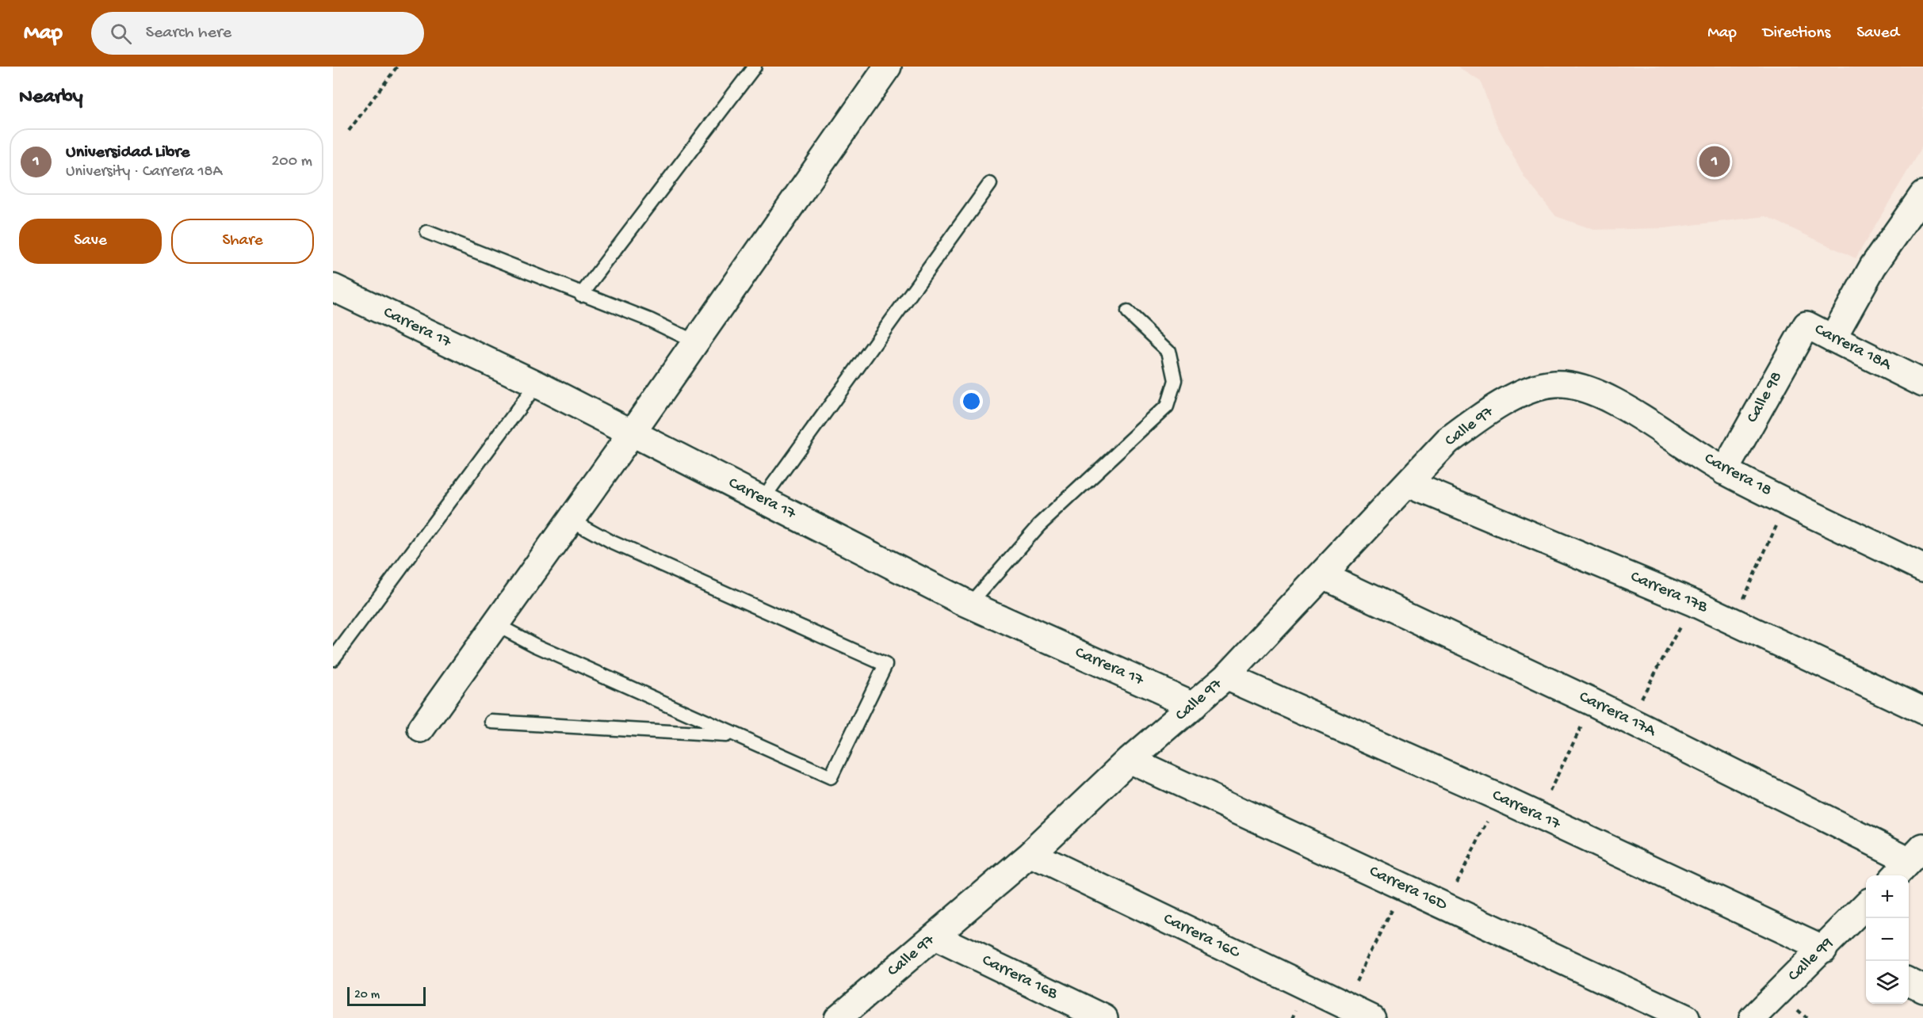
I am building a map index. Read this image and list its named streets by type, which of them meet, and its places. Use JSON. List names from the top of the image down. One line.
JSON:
{"streets":{"street":["Carrera 17","Carrera 18A","Calle 98","Calle 97","Carrera 18","Carrera 17B","Carrera 17A","Carrera 16D","Carrera 16C","Calle 99","Carrera 16B"]},"crossings":[["Carrera 17","Calle 97"],["Carrera 17","Calle 99"],["Carrera 18A","Calle 98"],["Calle 98","Carrera 18"],["Calle 97","Carrera 18"],["Calle 97","Carrera 17B"],["Calle 97","Carrera 17A"],["Calle 97","Carrera 16D"],["Calle 97","Carrera 16C"],["Calle 97","Carrera 16B"]],"scale_bar":"20 m","page":{"header":"Map","search":"Search here","nav":["Map","Directions","Saved"],"heading":"Nearby","list":[{"mark":"1","name":"Universidad Libre","note":"University · Carrera 18A","value":"200 m"}],"pins":"1","buttons":["Save","Share"],"map_buttons":["+","−"],"scale":"20 m"}}
